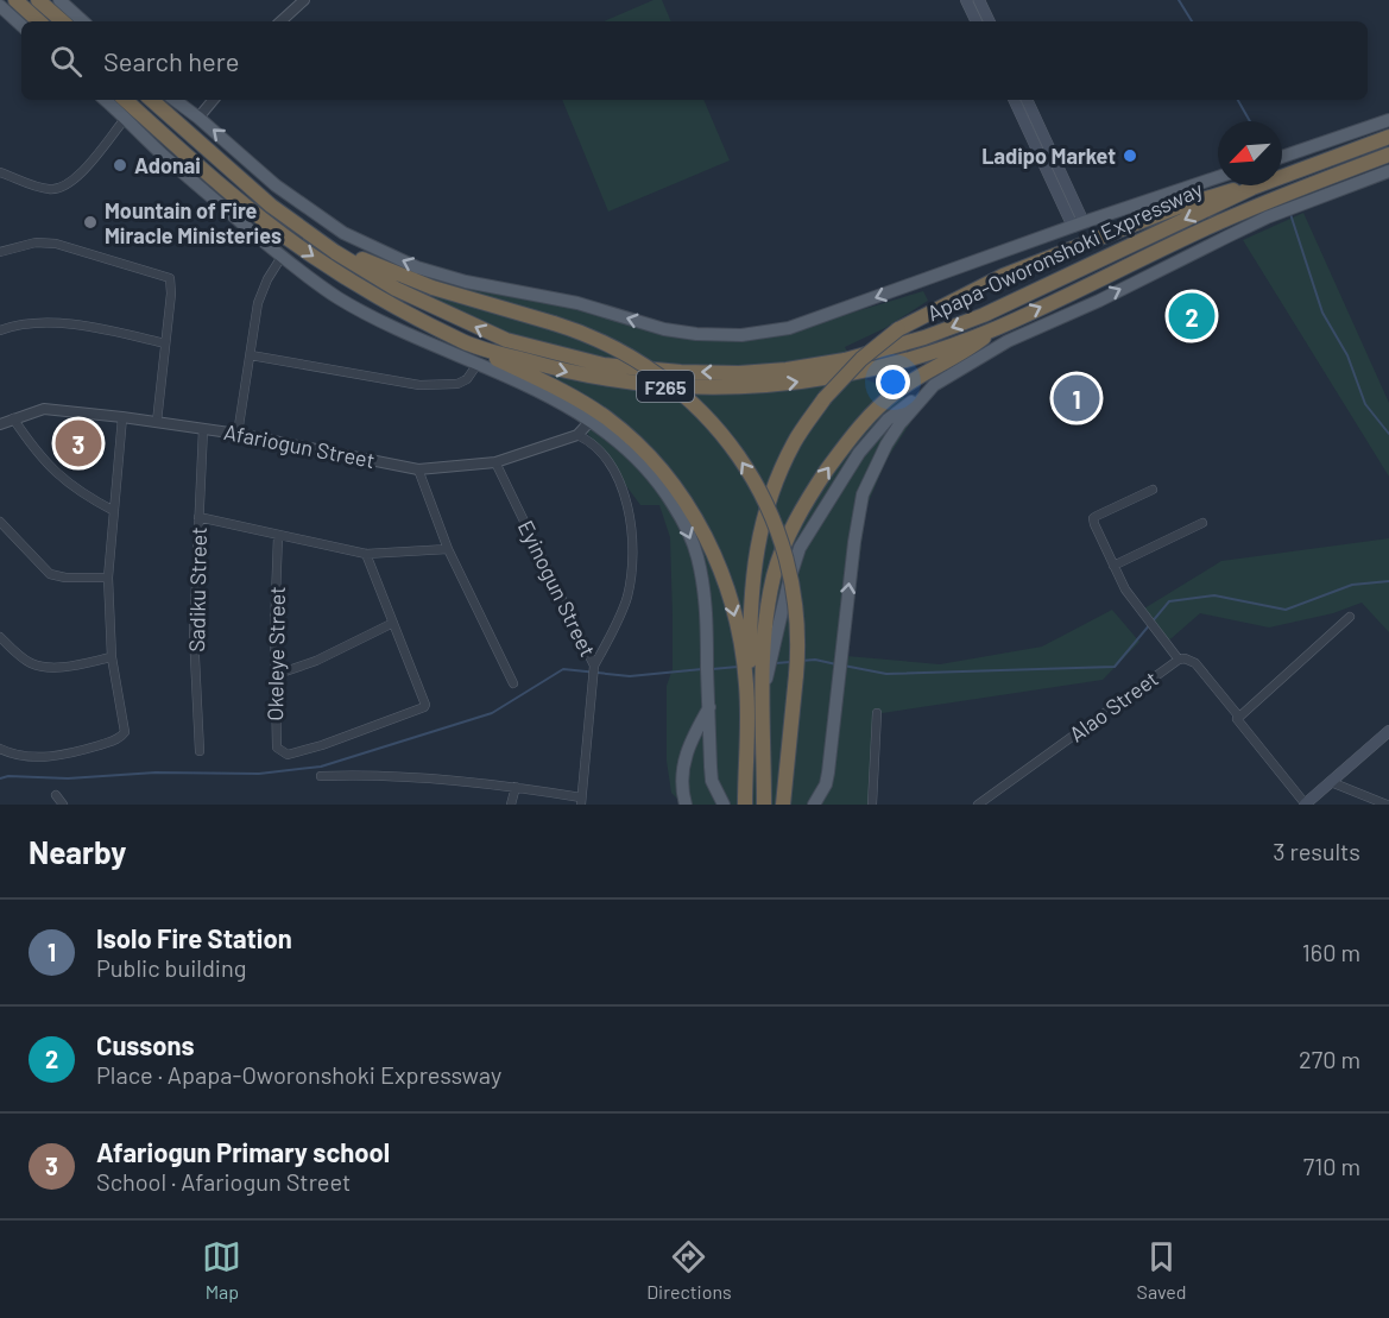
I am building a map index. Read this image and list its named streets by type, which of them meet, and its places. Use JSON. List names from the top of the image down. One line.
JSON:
{"streets":{"highway":["Apapa-Oworonshoki Expressway","F265"],"street":["Afariogun Street","Eyinogun Street","Sadiku Street","Okeleye Street","Alao Street"]},"crossings":[["Afariogun Street","Eyinogun Street"],["Afariogun Street","Sadiku Street"]],"places":["Ladipo Market","Adonai","Mountain of Fire Miracle Ministeries"],"north":"bottom left","page":{"search":"Search here","pins":["2","1","3"],"heading":["Nearby","3 results"],"list":[{"mark":"1","name":"Isolo Fire Station","note":"Public building","value":"160 m"},{"mark":"2","name":"Cussons","note":"Place · Apapa-Oworonshoki Expressway","value":"270 m"},{"mark":"3","name":"Afariogun Primary school","note":"School · Afariogun Street","value":"710 m"}],"nav":["Map","Directions","Saved"]}}
